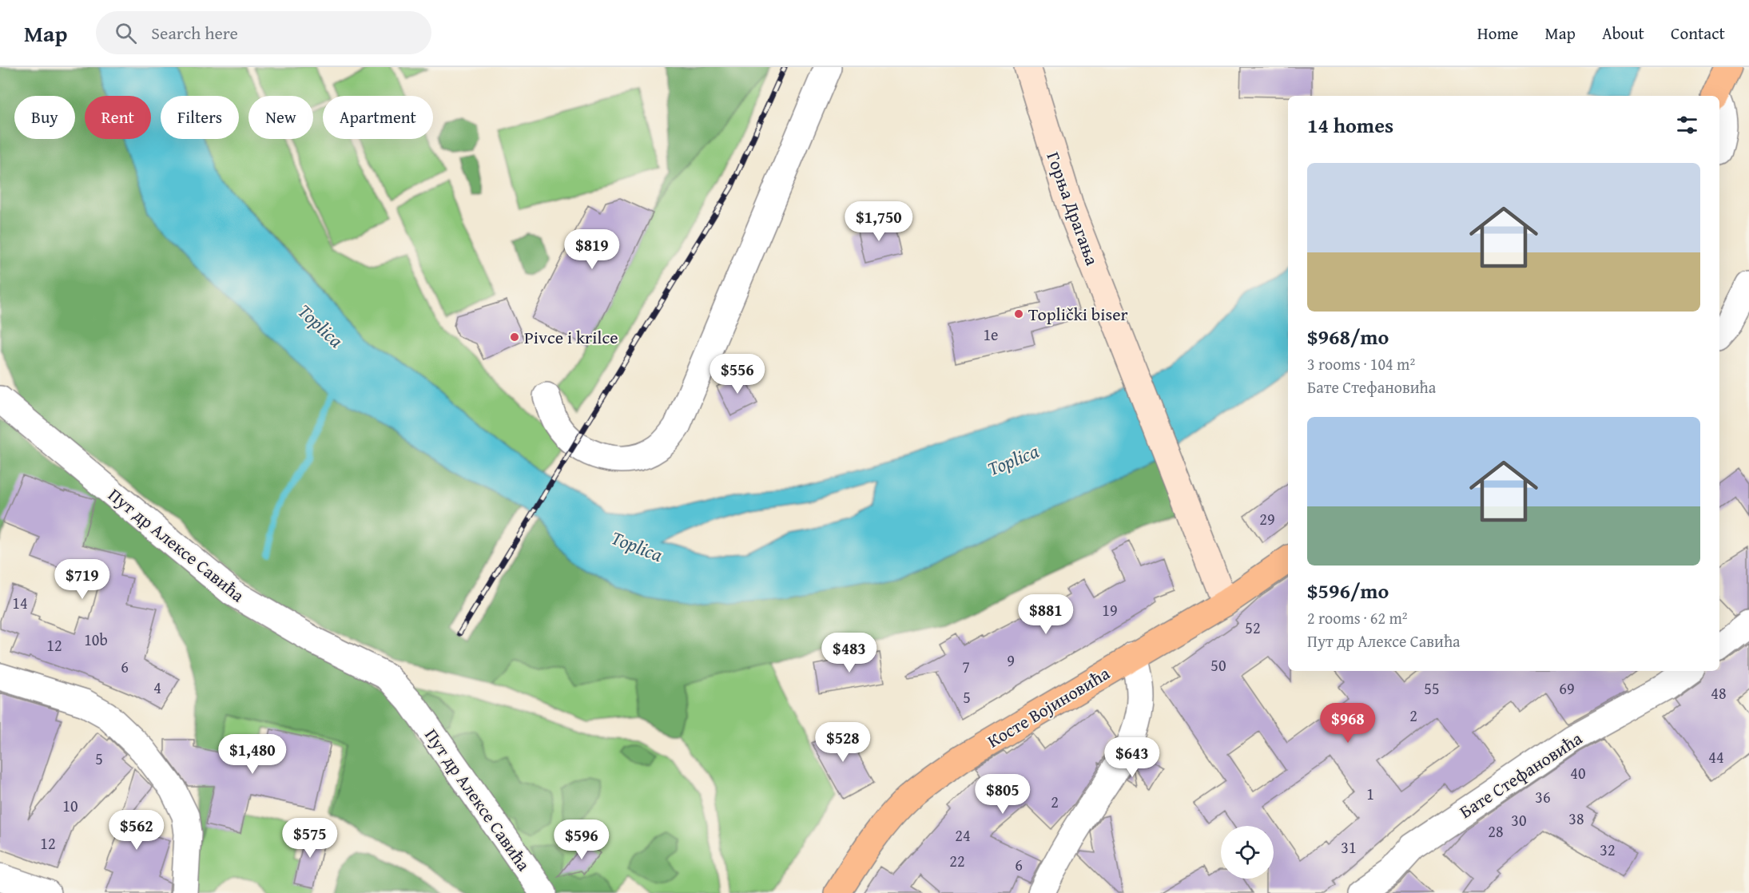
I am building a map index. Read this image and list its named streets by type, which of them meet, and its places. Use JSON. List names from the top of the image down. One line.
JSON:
{"streets":{"main road":["Косте Војиновића"],"street":["Горња Драгања","Пут др Алексе Савића","Бате Стефановића"]},"crossings":[["Горња Драгања","Косте Војиновића"]],"water":["Toplica"],"places":["Toplički biser","Pivce i krilce"],"house_numbers":["1e","29","14","19","52","10b","12","9","50","6","7","4","55","69","48","5","2","44","5","40","1","36","2","10","38","30","28","24","12","31","32","22","6"],"page":{"header":"Map","search":"Search here","nav":["Home","Map","About","Contact"],"chip":["Buy","Rent","Filters","New","Apartment"],"heading":"14 homes","list":[{"name":"$968/mo","note":"3 rooms · 104 m² · Бате Стефановића"},{"name":"$596/mo","note":"2 rooms · 62 m² · Пут др Алексе Савића"}],"price":["$1,750","$819","$556","$719","$881","$483","$968","$528","$1,480","$643","$805","$562","$575","$596"]}}
